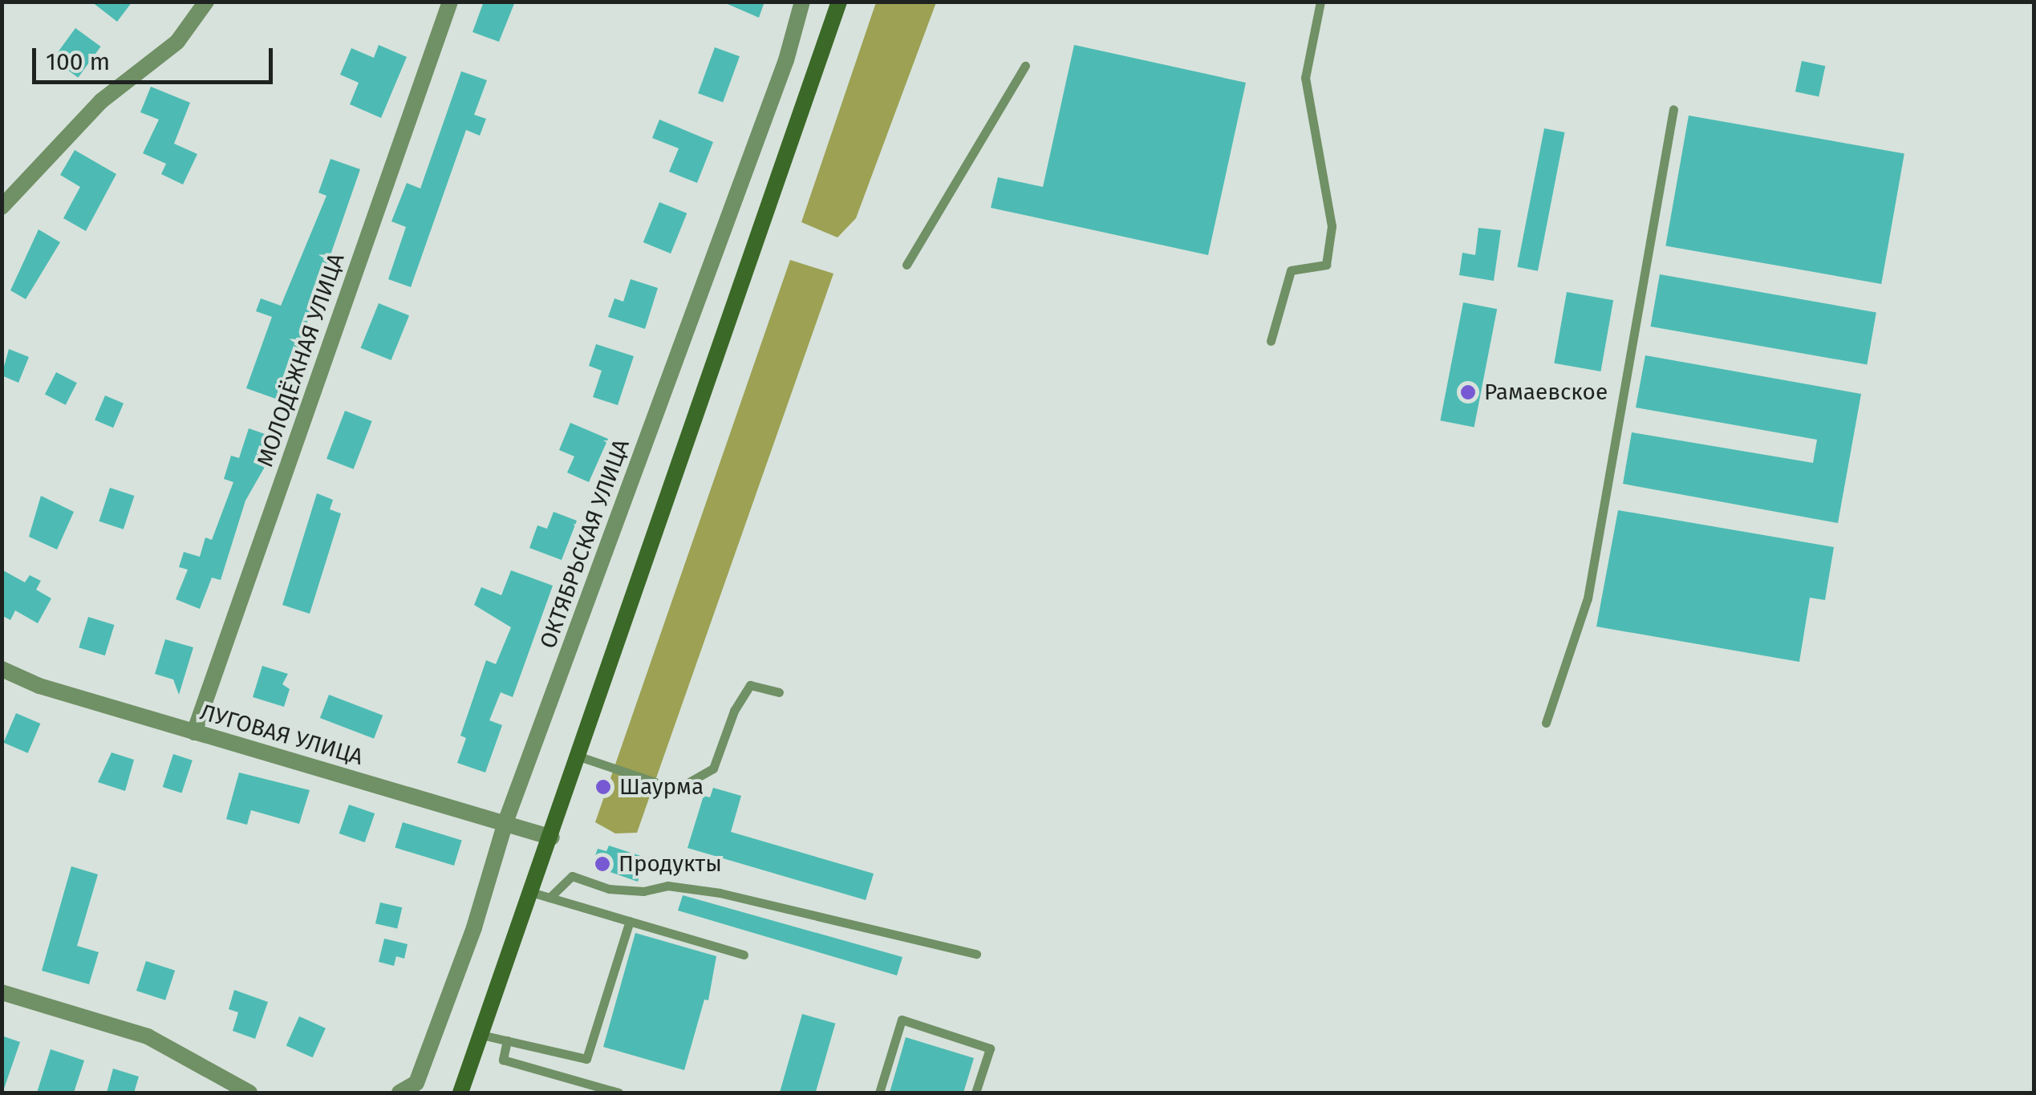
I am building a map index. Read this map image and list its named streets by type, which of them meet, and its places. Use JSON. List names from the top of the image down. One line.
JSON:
{"streets":{"street":["МОЛОДЁЖНАЯ УЛИЦА","ОКТЯБРЬСКАЯ УЛИЦА","ЛУГОВАЯ УЛИЦА"]},"crossings":[["МОЛОДЁЖНАЯ УЛИЦА","ЛУГОВАЯ УЛИЦА"],["ОКТЯБРЬСКАЯ УЛИЦА","ЛУГОВАЯ УЛИЦА"]],"places":["Рамаевское","Шаурма","Продукты"],"scale_bar":"100 m"}
